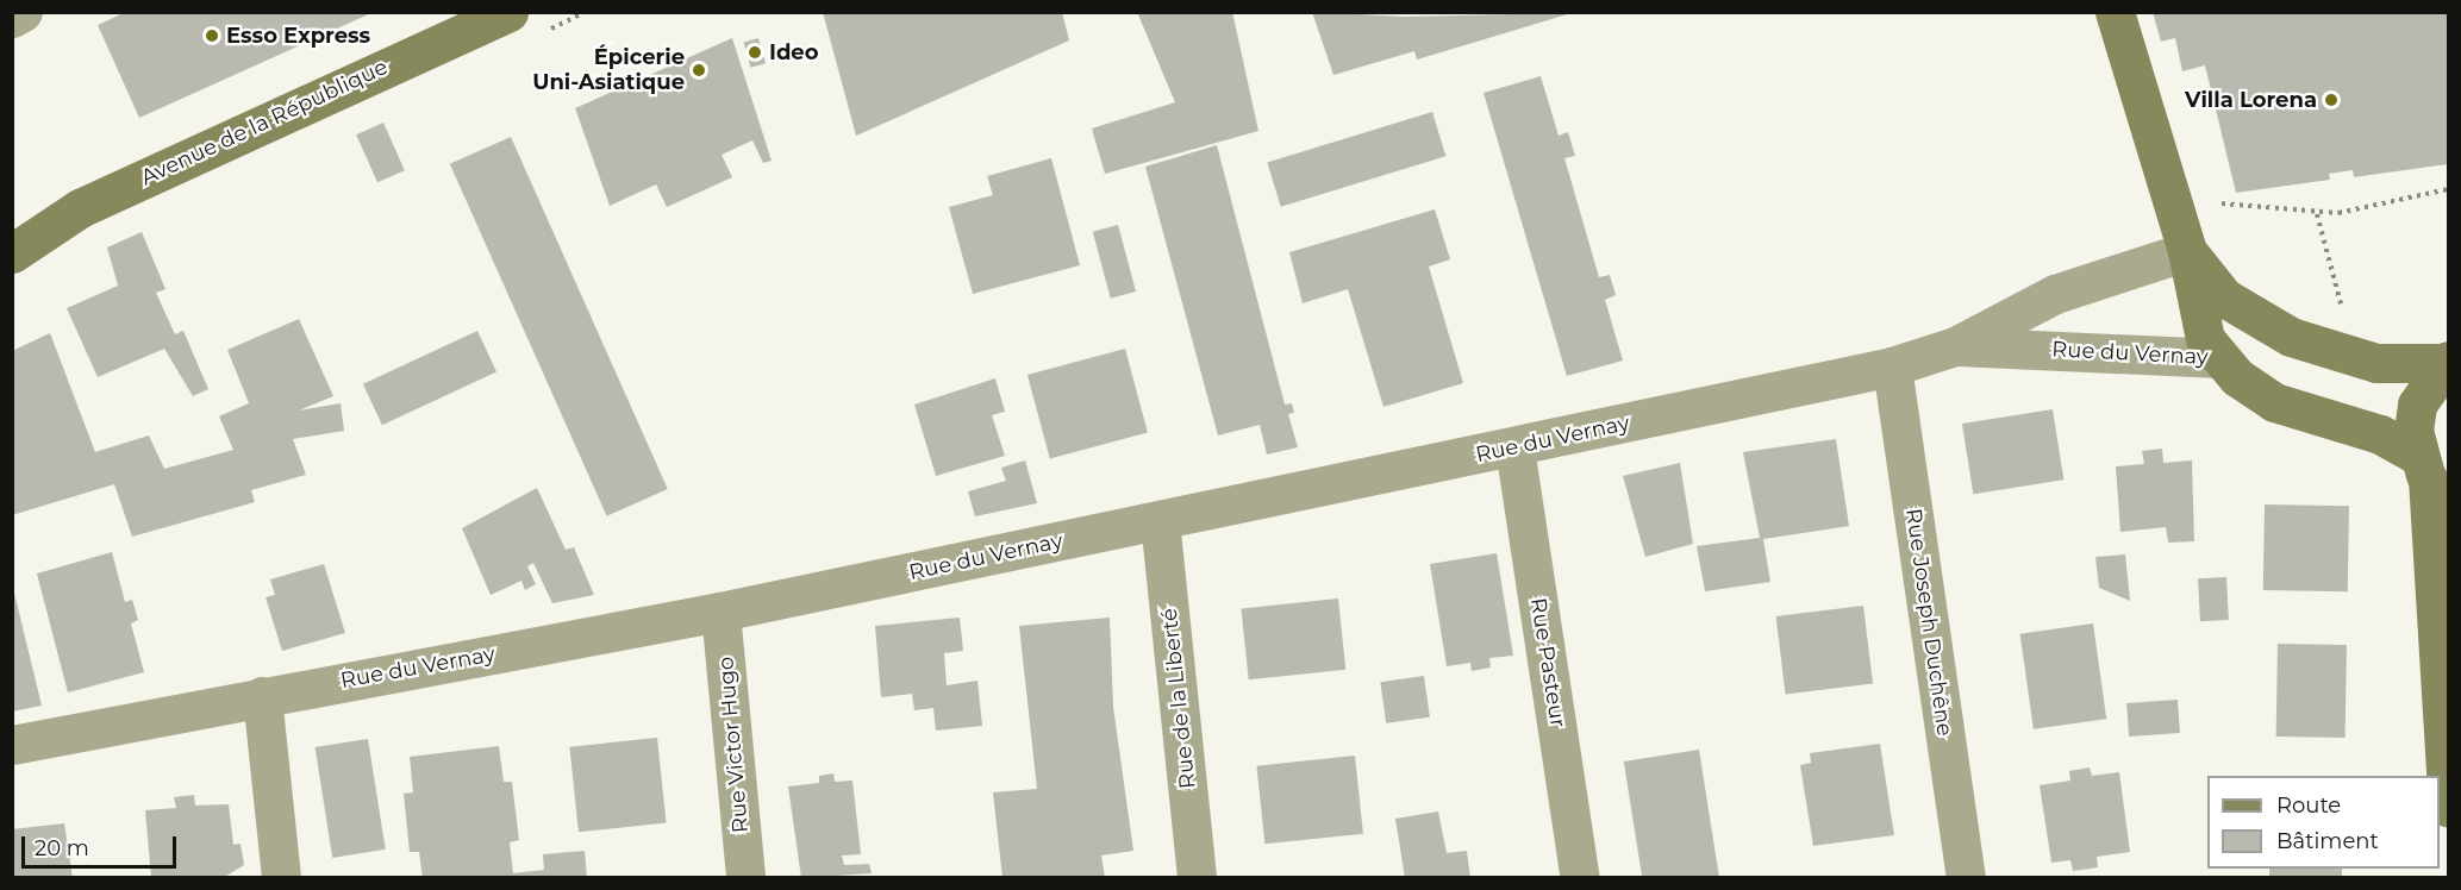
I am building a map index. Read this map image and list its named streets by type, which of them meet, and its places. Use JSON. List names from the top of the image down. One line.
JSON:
{"streets":{"main road":["Avenue de la République"],"street":["Rue du Vernay","Rue Joseph Duchêne","Rue Pasteur","Rue de la Liberté","Rue Victor Hugo"]},"crossings":[["Rue du Vernay","Rue Joseph Duchêne"],["Rue du Vernay","Rue Pasteur"],["Rue du Vernay","Rue de la Liberté"],["Rue du Vernay","Rue Victor Hugo"]],"places":["Esso Express","Ideo","Épicerie Uni-Asiatique","Villa Lorena"],"legend":["Route","Bâtiment"],"scale_bar":"20 m"}
